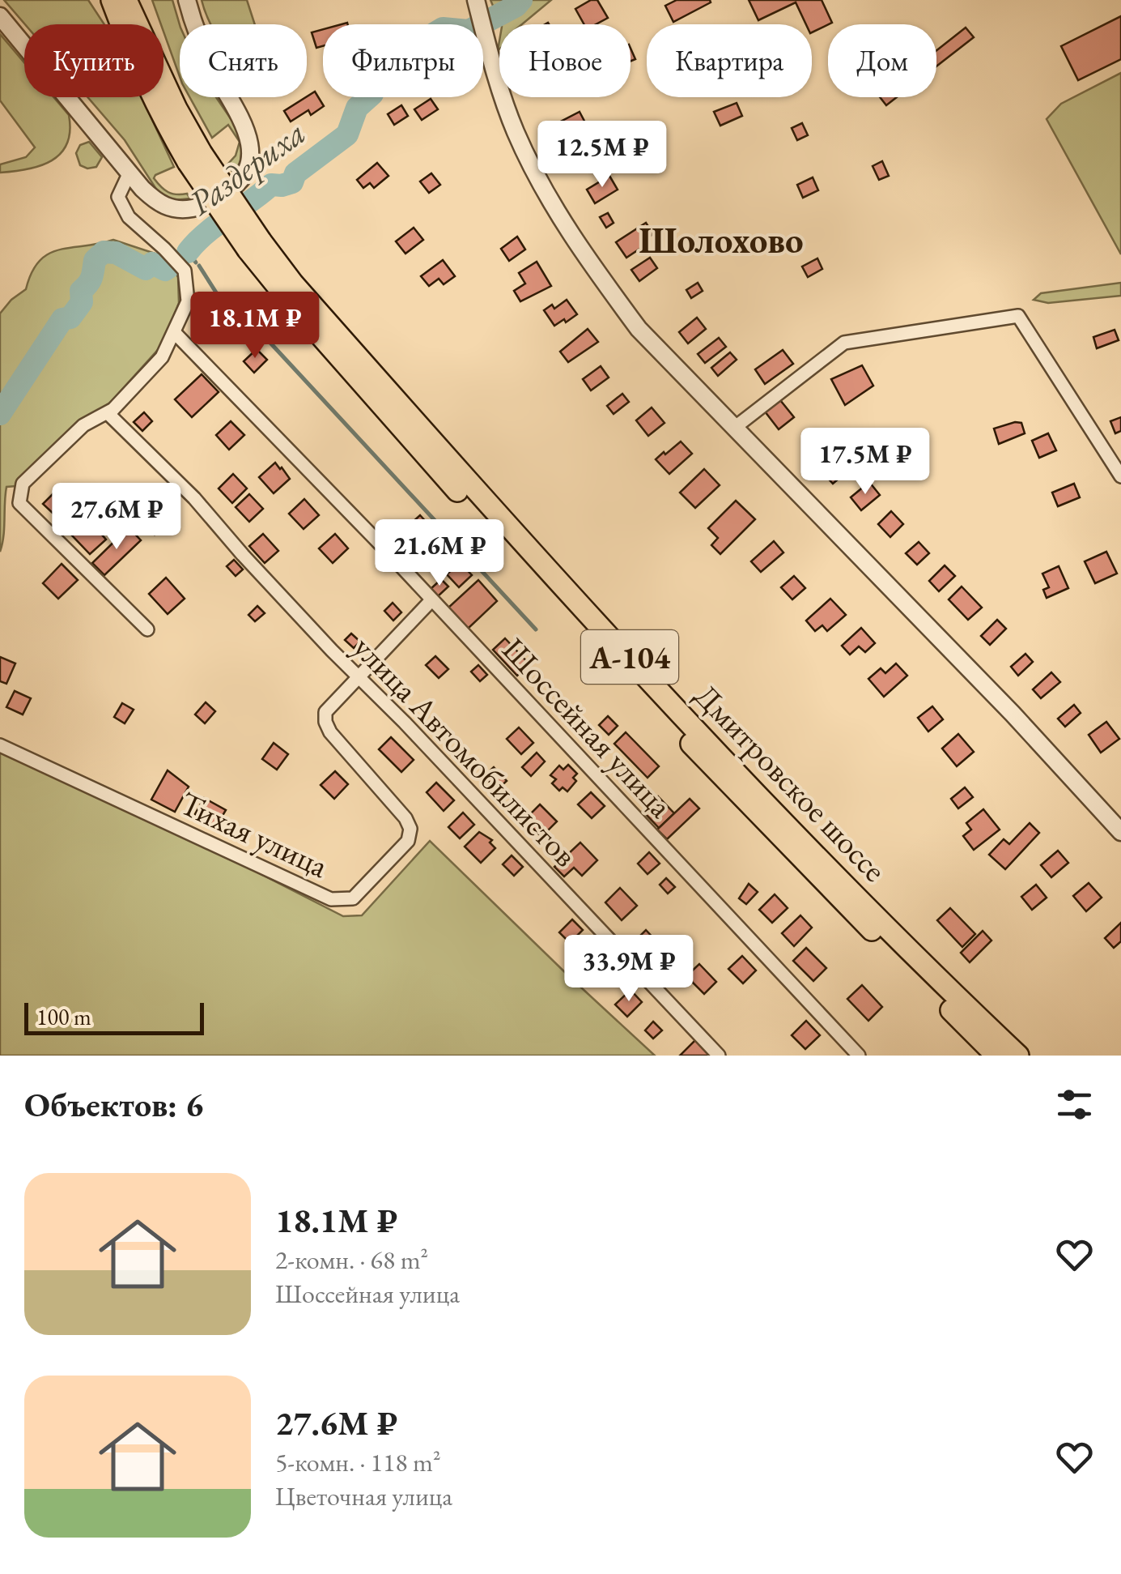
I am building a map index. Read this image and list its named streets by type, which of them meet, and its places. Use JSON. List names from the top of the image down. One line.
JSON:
{"streets":{"highway":["А-104","Дмитровское шоссе"],"street":["Шоссейная улица","улица Автомобилистов","Тихая улица"]},"crossings":[["Шоссейная улица","Тихая улица"],["улица Автомобилистов","Тихая улица"]],"districts":["Шолохово"],"water":["Раздериха"],"scale_bar":"100 m","page":{"chip":["Купить","Снять","Фильтры","Новое","Квартира","Дом"],"price":["12.5M ₽","18.1M ₽","17.5M ₽","27.6M ₽","21.6M ₽","33.9M ₽"],"scale":"100 m","heading":"Объектов: 6","list":[{"name":"18.1M ₽","note":"2-комн. · 68 m² · Шоссейная улица"},{"name":"27.6M ₽","note":"5-комн. · 118 m² · Цветочная улица"}]}}
